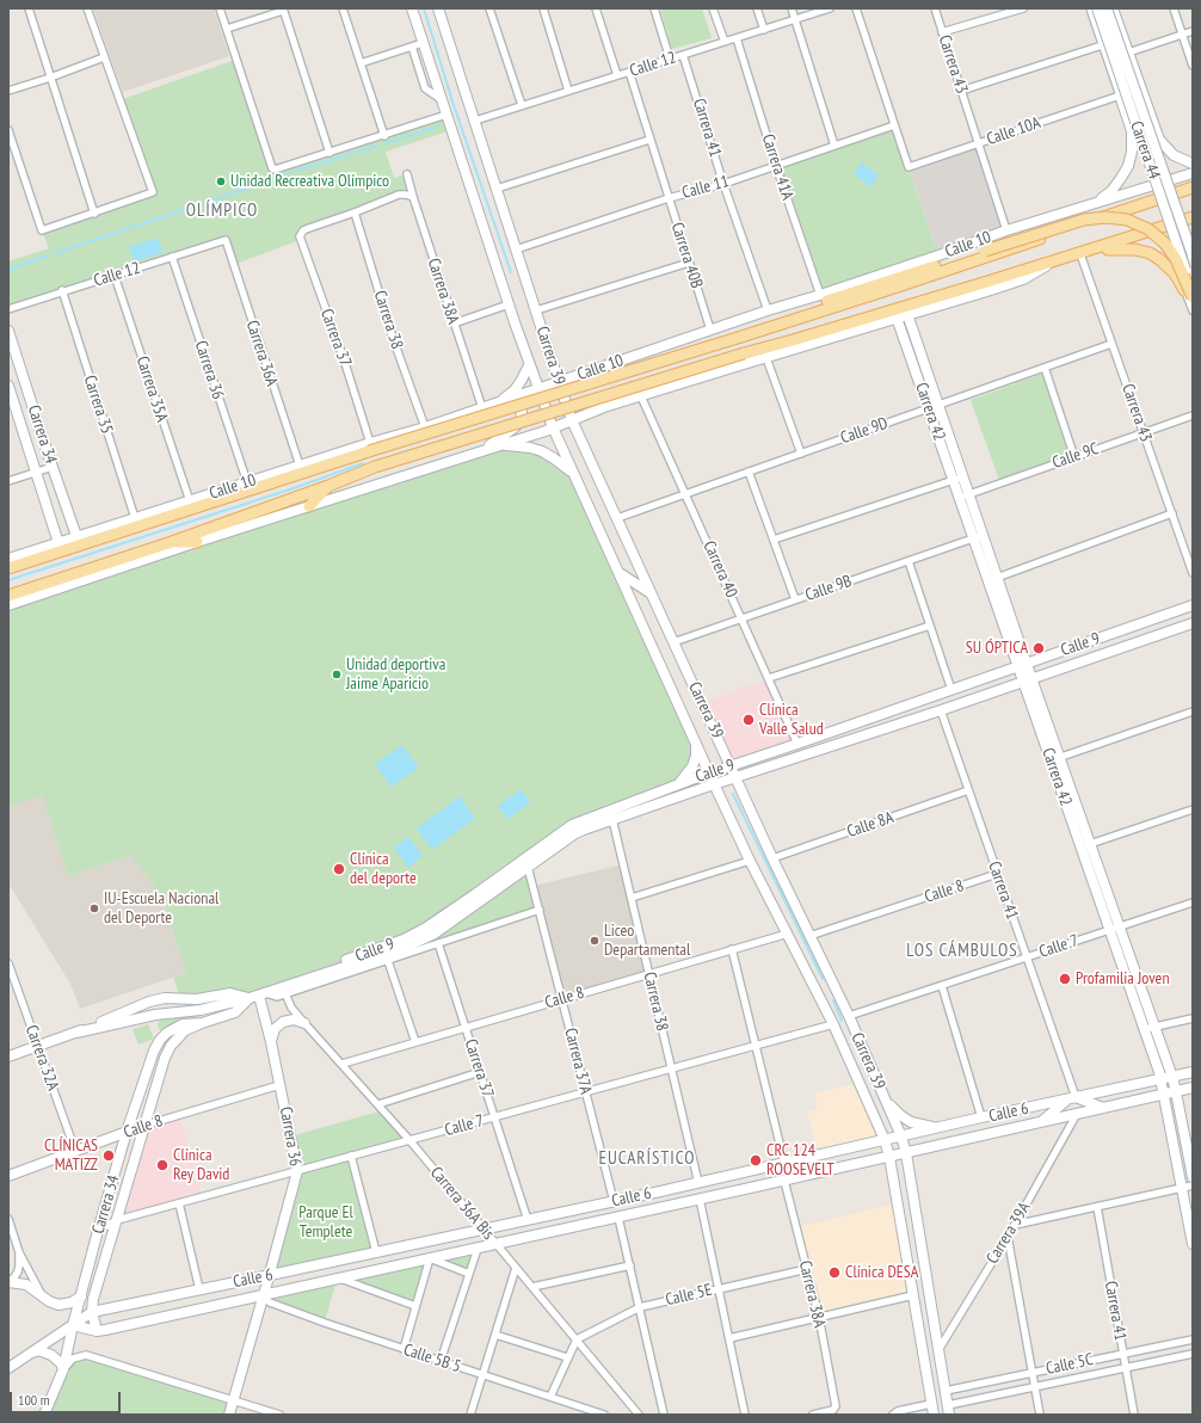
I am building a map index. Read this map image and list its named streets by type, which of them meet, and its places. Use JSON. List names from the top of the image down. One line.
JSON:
{"streets":{"main road":["Carrera 44","Calle 10","Carrera 39","Carrera 36","Carrera 42","Carrera 34","Calle 9","Calle 8","Calle 6"],"street":["Calle 12","Carrera 43","Carrera 41","Calle 10A","Carrera 41A","Calle 11","Carrera 40B","Carrera 38A","Carrera 38","Carrera 37","Carrera 36A","Carrera 35A","Carrera 35","Calle 9D","Calle 9C","Carrera 40","Calle 9B","Calle 8A","Calle 7","Carrera 32A","Carrera 37A","Carrera 36A Bis","Carrera 39A","Calle 5E","Calle 5B 5","Calle 5C"]},"crossings":[["Calle 12","Carrera 41"],["Calle 12","Carrera 41A"],["Calle 12","Carrera 40B"],["Calle 12","Carrera 36A"],["Calle 12","Carrera 39"],["Calle 12","Carrera 36"],["Calle 12","Carrera 35A"],["Calle 12","Carrera 35"],["Carrera 43","Calle 10A"],["Carrera 43","Calle 10"],["Carrera 43","Calle 9D"],["Carrera 43","Calle 9C"],["Carrera 41","Calle 11"],["Carrera 41","Calle 10"],["Carrera 41","Calle 9"],["Carrera 41","Calle 8A"],["Carrera 41","Calle 8"],["Carrera 41","Calle 7"],["Carrera 41","Calle 6"],["Carrera 41","Calle 5C"],["Calle 10A","Calle 11"],["Carrera 41A","Calle 11"],["Carrera 41A","Calle 10"],["Calle 11","Carrera 40B"],["Calle 11","Carrera 39"],["Calle 10","Carrera 40B"],["Calle 10","Carrera 38A"],["Calle 10","Carrera 38"],["Calle 10","Carrera 37"],["Calle 10","Carrera 36A"],["Calle 10","Carrera 39"],["Calle 10","Carrera 36"],["Calle 10","Carrera 35A"],["Calle 10","Carrera 35"],["Calle 10","Carrera 42"],["Calle 10","Carrera 34"],["Calle 10","Carrera 40"],["Carrera 38A","Calle 6"],["Carrera 38A","Calle 5E"],["Carrera 38","Carrera 37"],["Carrera 38","Calle 9"],["Carrera 38","Calle 8"],["Carrera 38","Calle 7"],["Carrera 38","Calle 6"],["Carrera 37","Calle 9"],["Carrera 37","Calle 8"],["Carrera 37","Calle 7"],["Carrera 37","Calle 6"],["Carrera 39","Calle 9D"],["Carrera 39","Calle 9B"],["Carrera 39","Calle 9"],["Carrera 39","Calle 8A"],["Carrera 39","Calle 8"],["Carrera 39","Calle 7"],["Carrera 39","Calle 6"],["Carrera 39","Carrera 39A"],["Carrera 39","Calle 5C"],["Carrera 36","Carrera 34"],["Carrera 36","Calle 9"],["Carrera 36","Calle 8"],["Carrera 36","Calle 7"],["Carrera 36","Calle 6"],["Carrera 36","Calle 5B 5"],["Carrera 42","Calle 9D"],["Carrera 42","Calle 9C"],["Carrera 42","Calle 9B"],["Carrera 42","Calle 9"],["Carrera 42","Calle 7"],["Carrera 42","Calle 6"],["Calle 9D","Carrera 40"],["Carrera 34","Calle 9"],["Carrera 34","Calle 8"],["Carrera 34","Calle 7"],["Carrera 34","Calle 6"],["Carrera 40","Calle 9B"],["Carrera 40","Calle 9"],["Calle 9","Carrera 32A"],["Calle 9","Carrera 37A"],["Calle 9","Carrera 36A Bis"],["Calle 8","Carrera 32A"],["Calle 8","Carrera 37A"],["Calle 8","Carrera 36A Bis"],["Calle 7","Carrera 37A"],["Calle 7","Carrera 36A Bis"],["Carrera 37A","Calle 6"],["Calle 6","Carrera 36A Bis"],["Calle 6","Carrera 39A"],["Calle 6","Calle 5B 5"],["Carrera 36A Bis","Calle 5E"]],"districts":["OLÍMPICO","LOS CÁMBULOS","EUCARÍSTICO"],"parks":["Parque El Templete"],"places":["Unidad Recreativa Olímpico","SU ÓPTICA","Unidad deportiva Jaime Aparicio","Clínica Valle Salud","Clínica del deporte","IU-Escuela Nacional del Deporte","Liceo Departamental","Profamilia Joven","CLÍNICAS MATIZZ","CRC 124 ROOSEVELT","Clínica Rey David","Clínica DESA"],"scale_bar":"100 m"}
